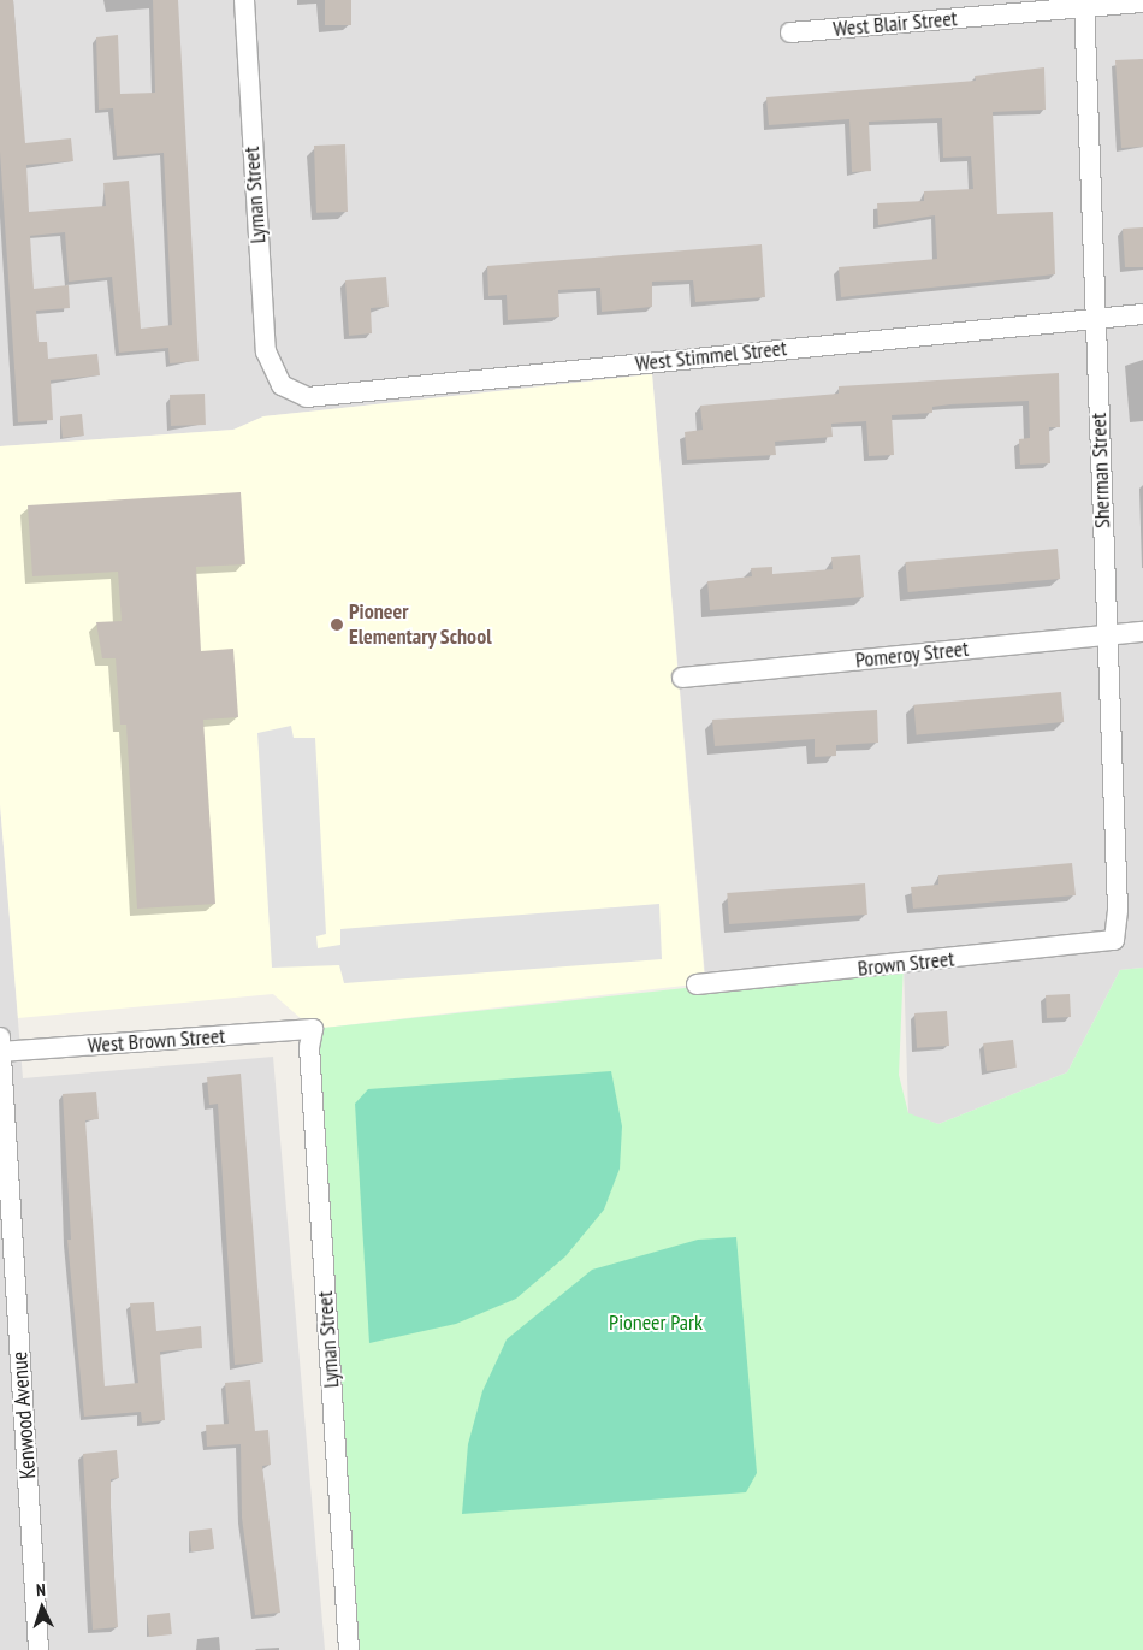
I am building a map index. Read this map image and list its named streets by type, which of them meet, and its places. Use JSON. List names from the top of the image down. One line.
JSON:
{"streets":{"street":["West Blair Street","Lyman Street","West Stimmel Street","Sherman Street","Pomeroy Street","Brown Street","West Brown Street","Kenwood Avenue"]},"crossings":[["West Blair Street","Sherman Street"],["Lyman Street","West Stimmel Street"],["Lyman Street","West Brown Street"],["West Stimmel Street","Sherman Street"],["Sherman Street","Pomeroy Street"],["Sherman Street","Brown Street"],["West Brown Street","Kenwood Avenue"]],"parks":["Pioneer Park"],"places":["Pioneer Elementary School"],"north":"top"}
